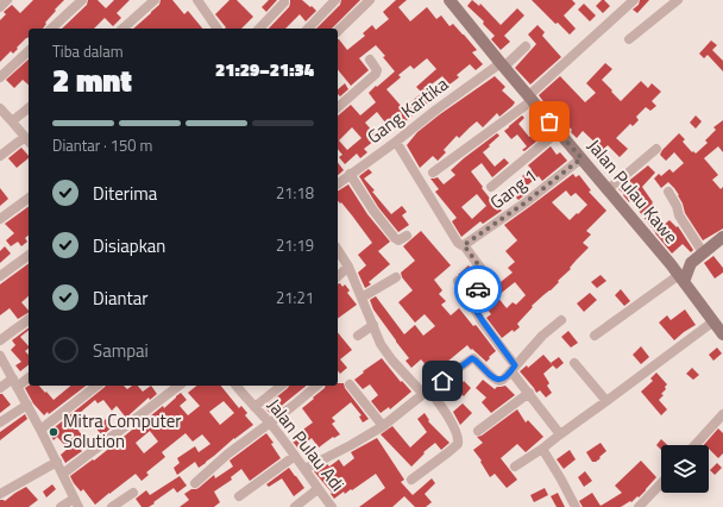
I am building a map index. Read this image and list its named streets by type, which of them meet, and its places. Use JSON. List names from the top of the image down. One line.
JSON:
{"streets":{"street":["Gang Kartika","Gang 1","Jalan Pulau Kawe","Jalan Pulau Adi"]},"crossings":[["Gang Kartika","Jalan Pulau Kawe"],["Gang 1","Jalan Pulau Kawe"]],"places":["Mitra Computer Solution"],"page":{"heading":["2 mnt","Tiba dalam","21:29–21:34"],"bar":"Diantar · 150 m","list":[["Diterima","21:18"],["Disiapkan","21:19"],["Diantar","21:21"],"Sampai"]}}
